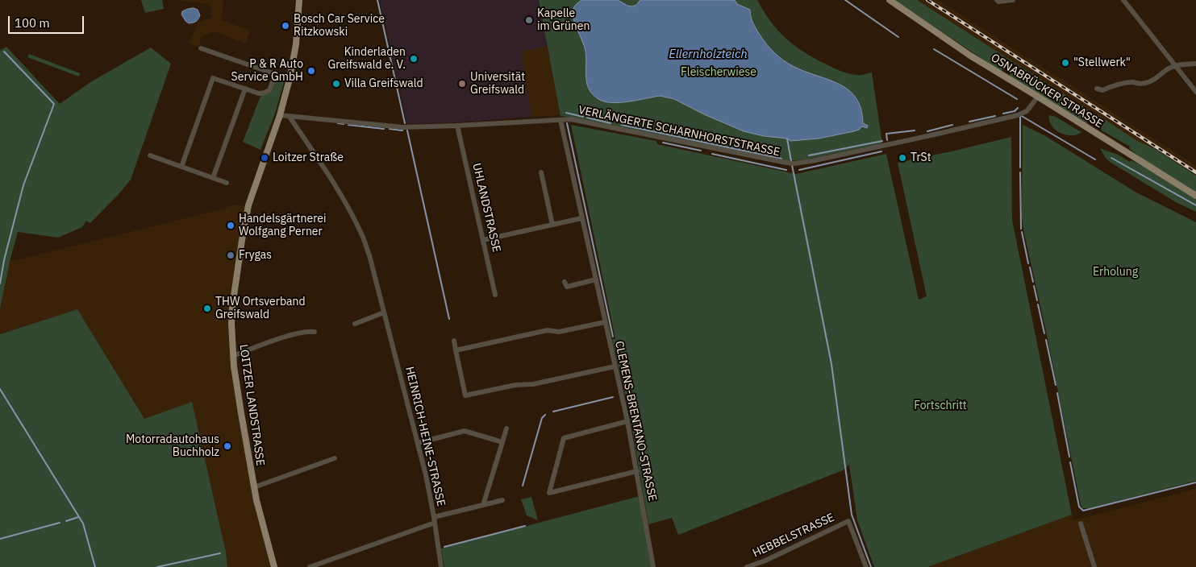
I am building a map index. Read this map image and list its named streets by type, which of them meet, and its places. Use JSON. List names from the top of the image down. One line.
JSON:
{"streets":{"main road":["OSNABRÜCKER STRASSE","LOITZER LANDSTRASSE"],"street":["VERLÄNGERTE SCHARNHORSTSTRASSE","UHLANDSTRASSE","CLEMENS-BRENTANO-STRASSE","HEINRICH-HEINE-STRASSE","HEBBELSTRASSE"]},"crossings":[["OSNABRÜCKER STRASSE","VERLÄNGERTE SCHARNHORSTSTRASSE"],["VERLÄNGERTE SCHARNHORSTSTRASSE","UHLANDSTRASSE"],["VERLÄNGERTE SCHARNHORSTSTRASSE","LOITZER LANDSTRASSE"],["VERLÄNGERTE SCHARNHORSTSTRASSE","CLEMENS-BRENTANO-STRASSE"],["VERLÄNGERTE SCHARNHORSTSTRASSE","HEINRICH-HEINE-STRASSE"]],"water":["Ellernholzteich"],"parks":["Fleischerwiese","Erholung","Fortschritt"],"places":["Kapelle im Grünen","Bosch Car Service Ritzkowski","Kinderladen Greifswald e. V.","\"Stellwerk\"","P & R Auto Service GmbH","Villa Greifswald","Universität Greifswald","Loitzer Straße","TrSt","Handelsgärtnerei Wolfgang Perner","Frygas","THW Ortsverband Greifswald","Motorradautohaus Buchholz"],"scale_bar":"100 m"}
